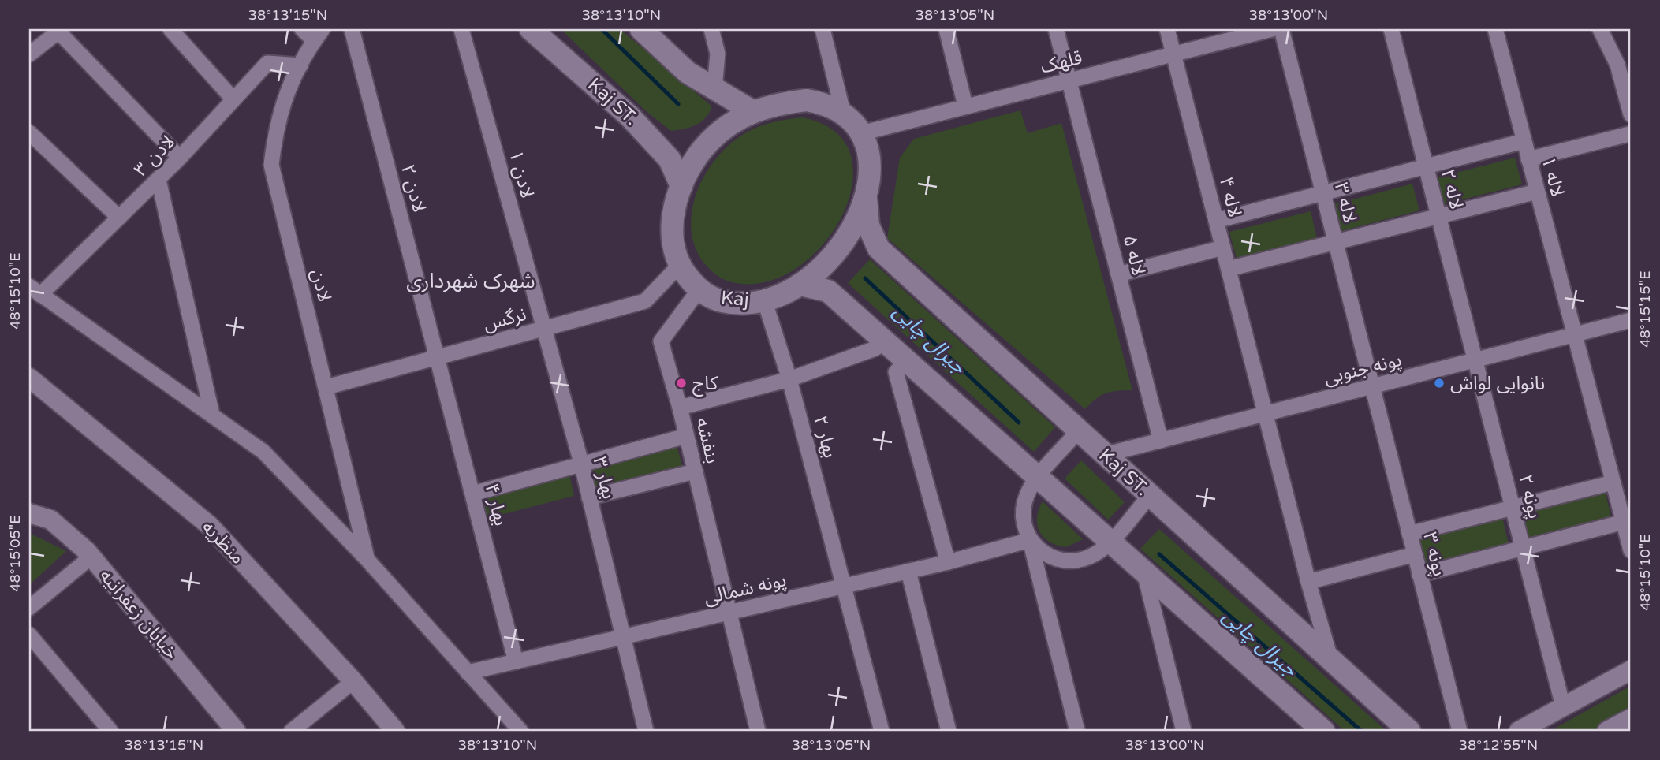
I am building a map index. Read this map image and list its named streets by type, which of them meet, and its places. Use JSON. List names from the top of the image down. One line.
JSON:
{"streets":{"main road":["Kaj ST.","Kaj"],"street":["قلهک","لادن ۳","لادن ۱","لاله ۱","لادن ۲","لاله ۲","لاله ۴","لاله ۳","لاله ۵","لادن","نرگس","پونه جنوبی","بهار ۲","بنفشه","بهار ۳","پونه ۲","بهار ۴","منظریه","پونه ۳","پونه شمالی","خیابان زعفرانیه"]},"crossings":[["قلهک","لاله ۴"],["قلهک","لاله ۵"],["قلهک","Kaj"],["Kaj ST.","لاله ۴"],["Kaj ST.","Kaj"],["Kaj ST.","پونه جنوبی"],["لادن ۳","لادن"],["لادن ۱","نرگس"],["لادن ۱","بهار ۳"],["لاله ۱","پونه جنوبی"],["لادن ۲","نرگس"],["لادن ۲","بهار ۴"],["لاله ۲","پونه جنوبی"],["لاله ۲","پونه ۲"],["لاله ۴","پونه جنوبی"],["لاله ۳","پونه جنوبی"],["لاله ۳","پونه ۳"],["لاله ۵","پونه جنوبی"],["لادن","نرگس"],["Kaj","نرگس"],["Kaj","بهار ۲"],["Kaj","بنفشه"],["نرگس","بهار ۳"],["نرگس","بهار ۴"],["پونه جنوبی","پونه ۲"],["پونه جنوبی","پونه ۳"],["بهار ۲","پونه شمالی"],["بنفشه","پونه شمالی"],["بهار ۳","پونه شمالی"],["بهار ۴","پونه شمالی"]],"districts":["شهرک شهرداری"],"water":["جیرال چایی"],"places":["کاج","نانوایی لواش"],"coordinates":["38°13'15\"N","38°13'10\"N","38°13'05\"N","38°13'00\"N","48°15'10\"E","48°15'15\"E","48°15'05\"E","38°12'55\"N"]}
